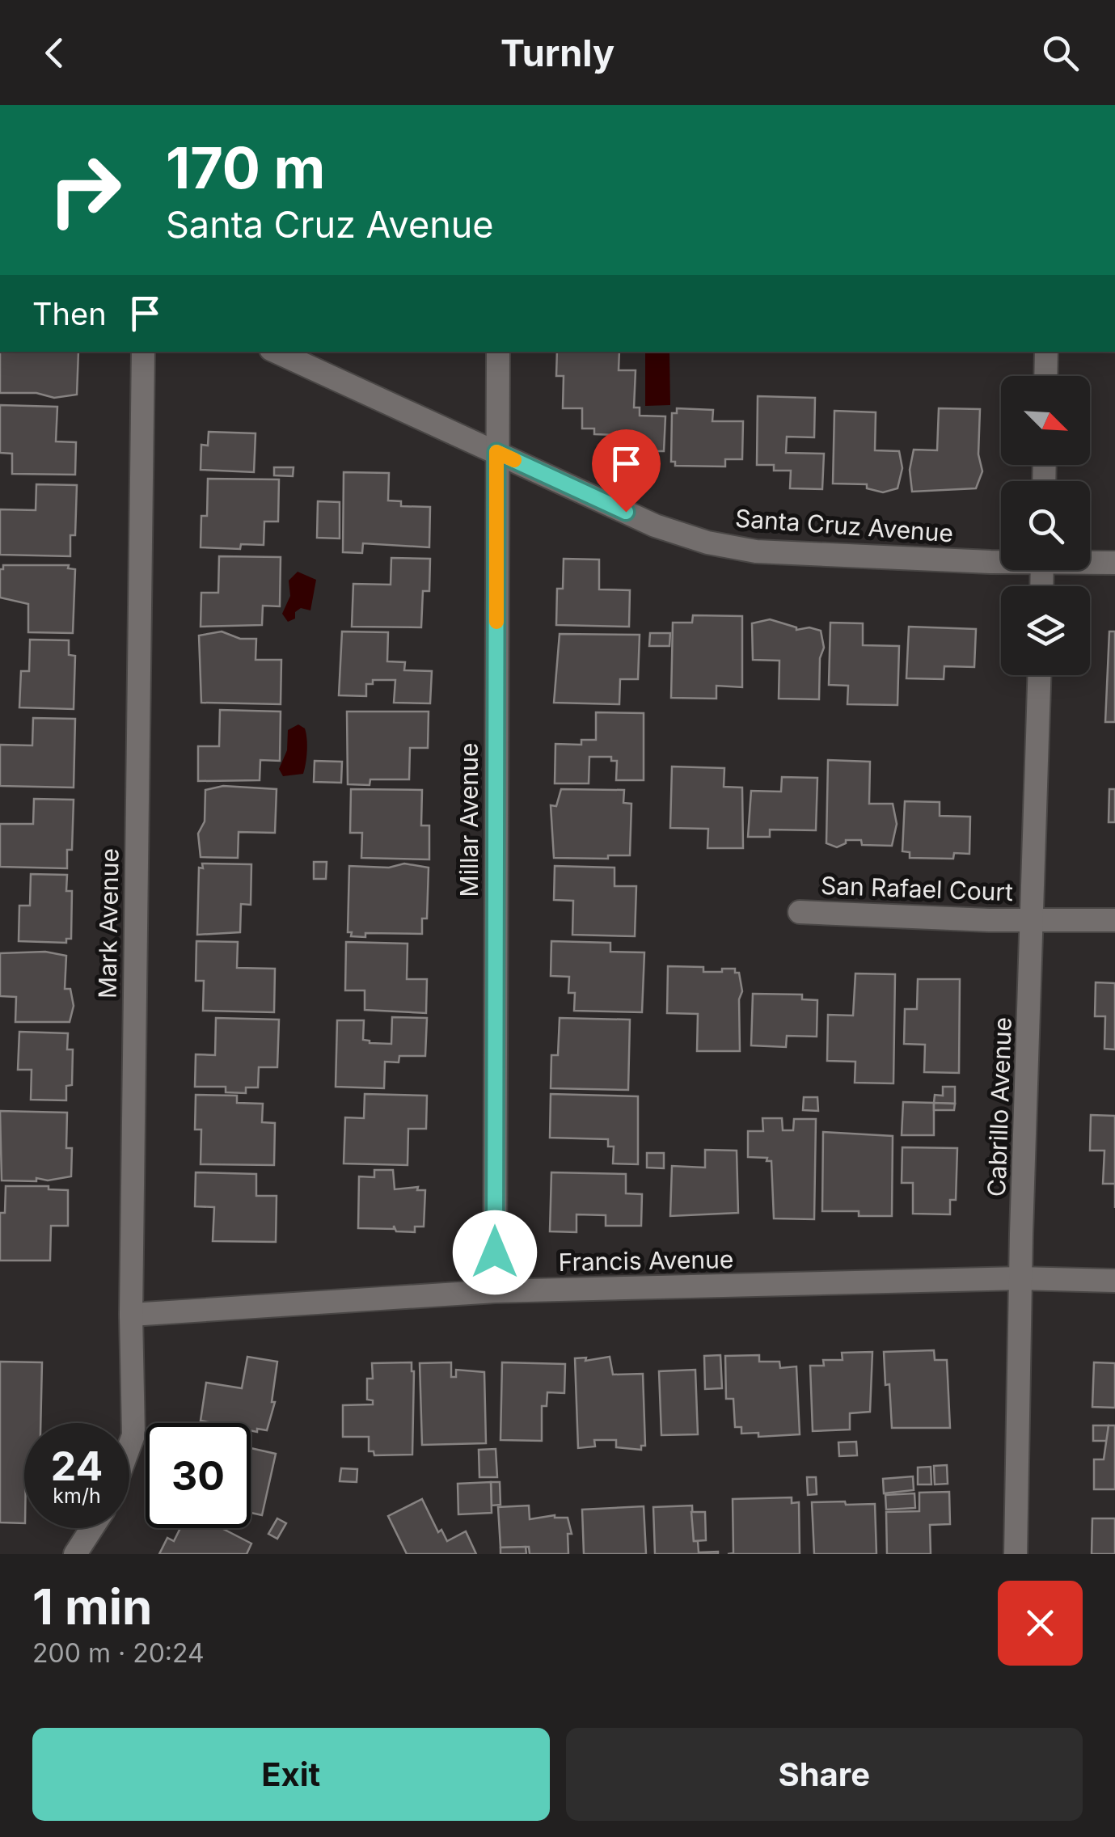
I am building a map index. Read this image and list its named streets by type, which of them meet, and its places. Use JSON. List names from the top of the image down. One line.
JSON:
{"streets":{"street":["Santa Cruz Avenue","Millar Avenue","San Rafael Court","Mark Avenue","Cabrillo Avenue","Francis Avenue"]},"crossings":[["Santa Cruz Avenue","Millar Avenue"],["Millar Avenue","Francis Avenue"],["San Rafael Court","Cabrillo Avenue"],["Mark Avenue","Francis Avenue"],["Cabrillo Avenue","Francis Avenue"]],"north":"bottom right","page":{"header":"Turnly","turn":["170 m","Santa Cruz Avenue"],"then":"Then","speed":"24 km/h","limit":"30","heading":["1 min","200 m · 20:24"],"buttons":["Exit","Share"]}}
